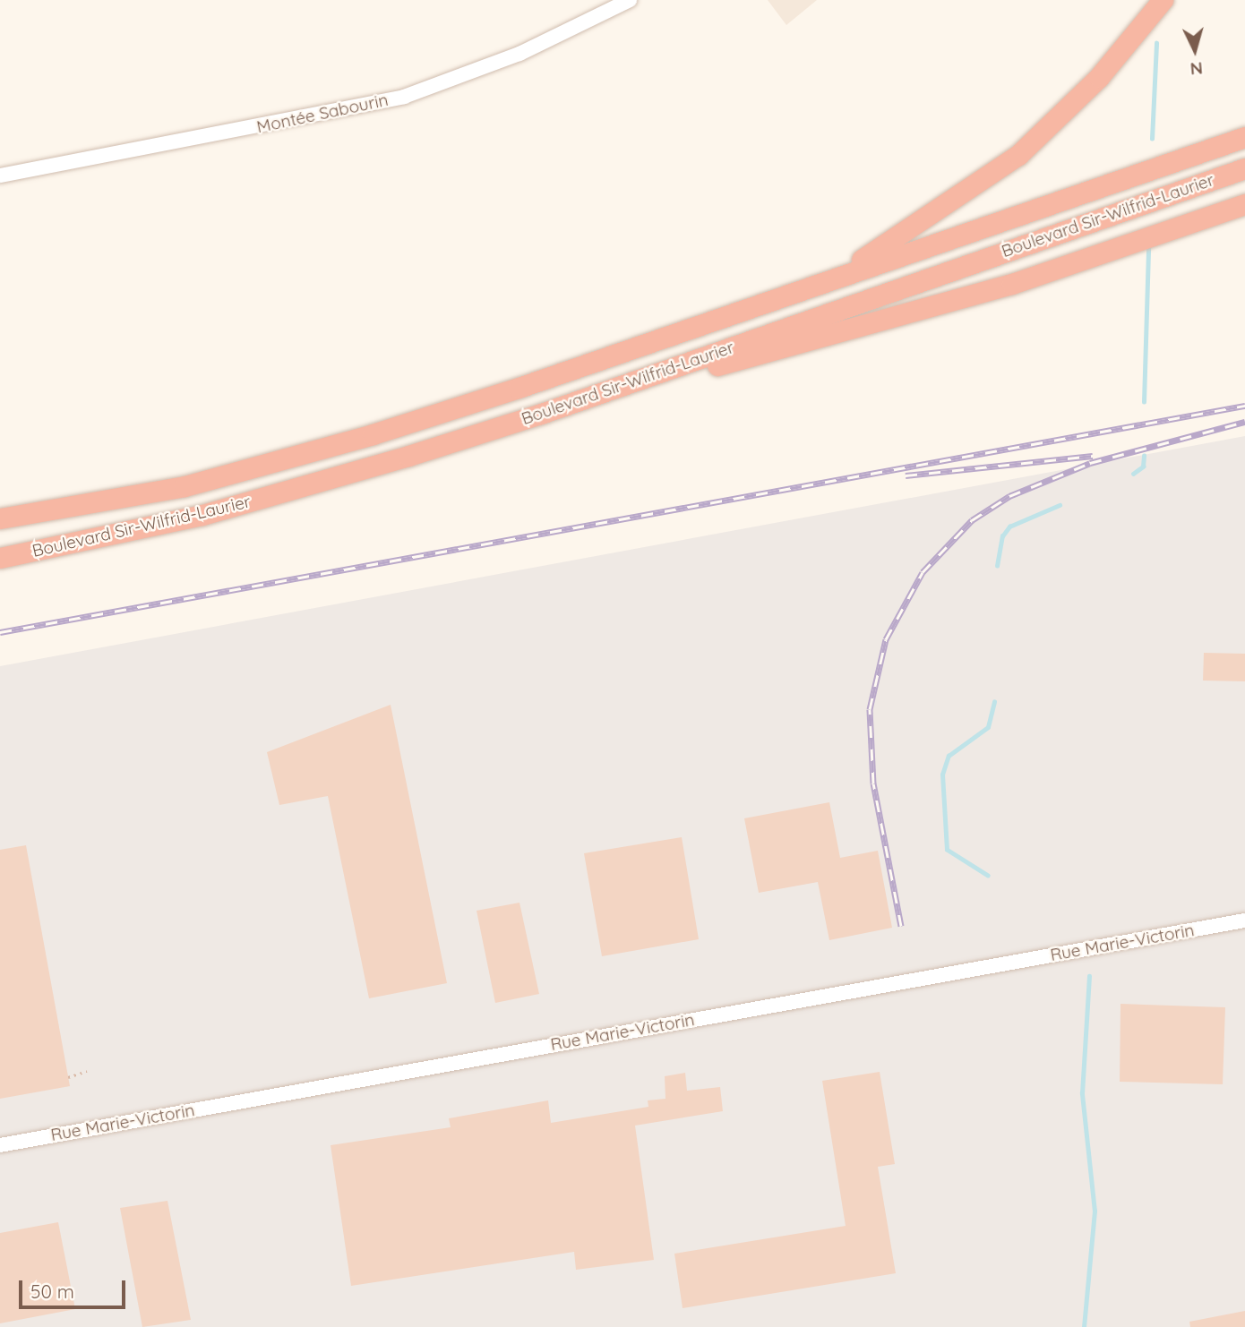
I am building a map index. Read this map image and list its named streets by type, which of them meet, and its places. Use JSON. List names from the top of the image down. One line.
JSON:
{"streets":{"highway":["Boulevard Sir-Wilfrid-Laurier"],"street":["Montée Sabourin","Rue Marie-Victorin"]},"scale_bar":"50 m","north":"bottom"}
